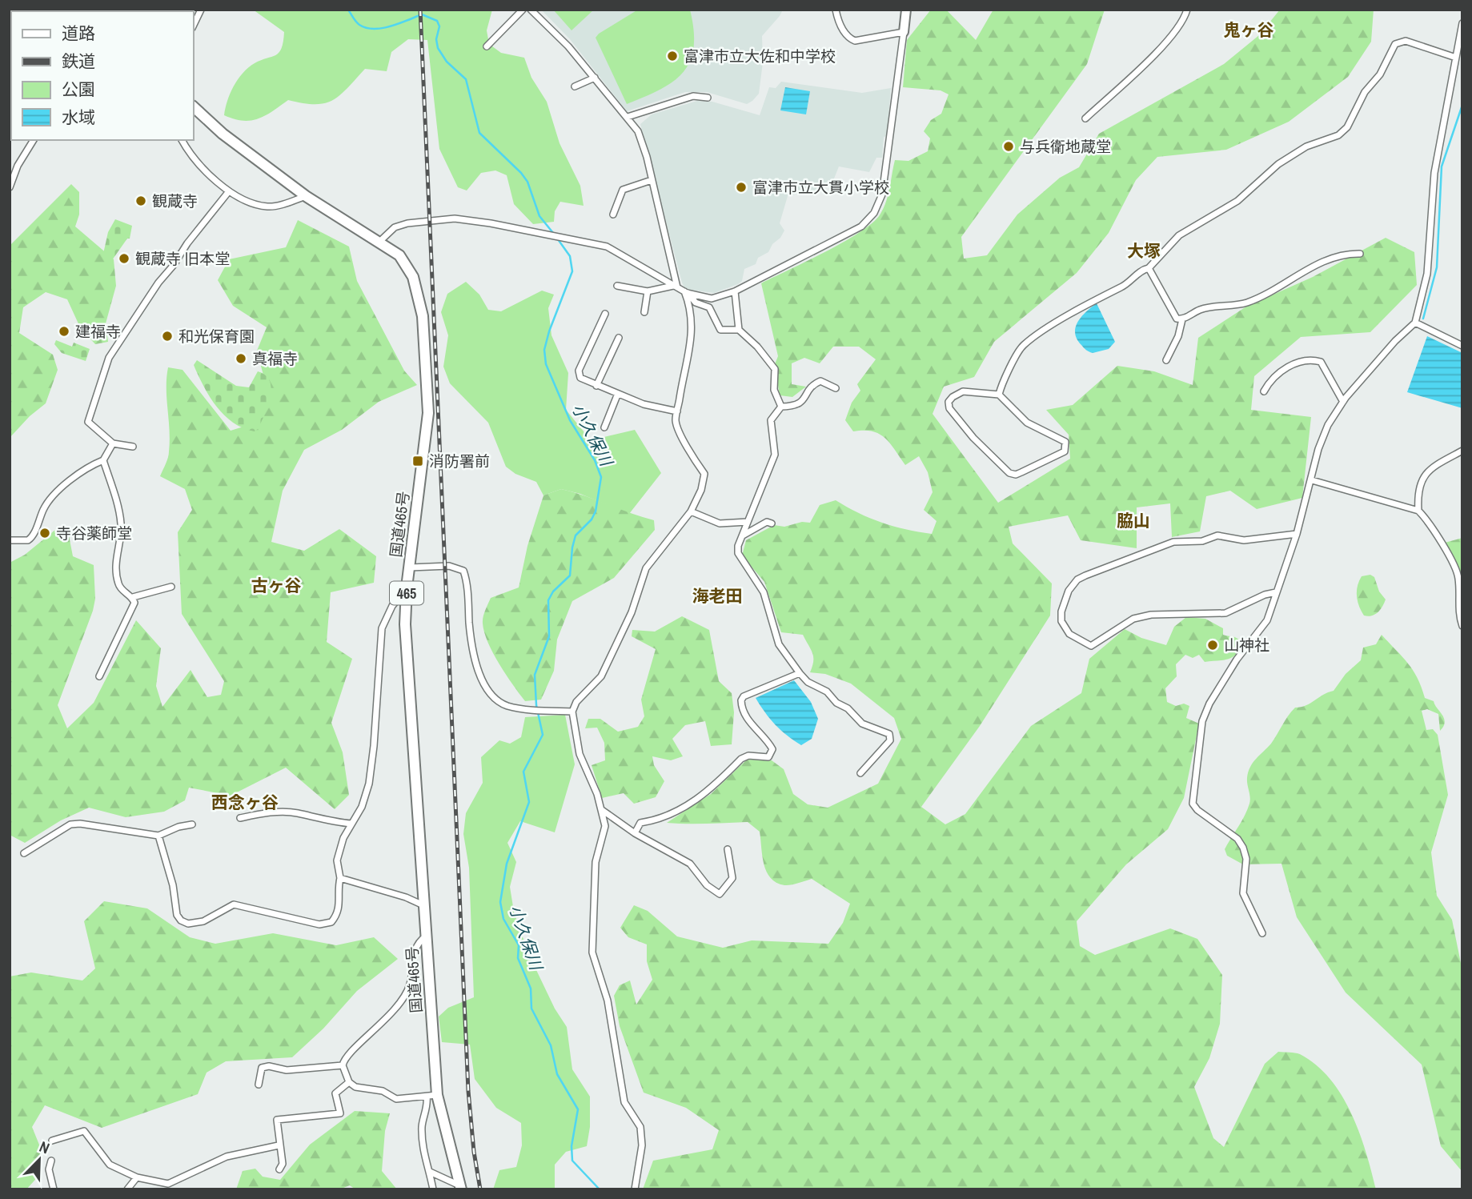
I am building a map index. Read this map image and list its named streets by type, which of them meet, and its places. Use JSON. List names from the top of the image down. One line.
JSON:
{"streets":{"highway":["国道465号","465"]},"districts":["鬼ヶ谷","大塚","脇山","古ヶ谷","海老田","西念ヶ谷"],"water":["小久保川"],"places":{"other":["富津市立大佐和中学校","与兵衛地蔵堂","富津市立大貫小学校","観蔵寺","観蔵寺 旧本堂","建福寺","和光保育園","真福寺","寺谷薬師堂","山神社"],"transit":["消防署前"]},"legend":["道路","鉄道","公園","水域"],"north":"top right"}
